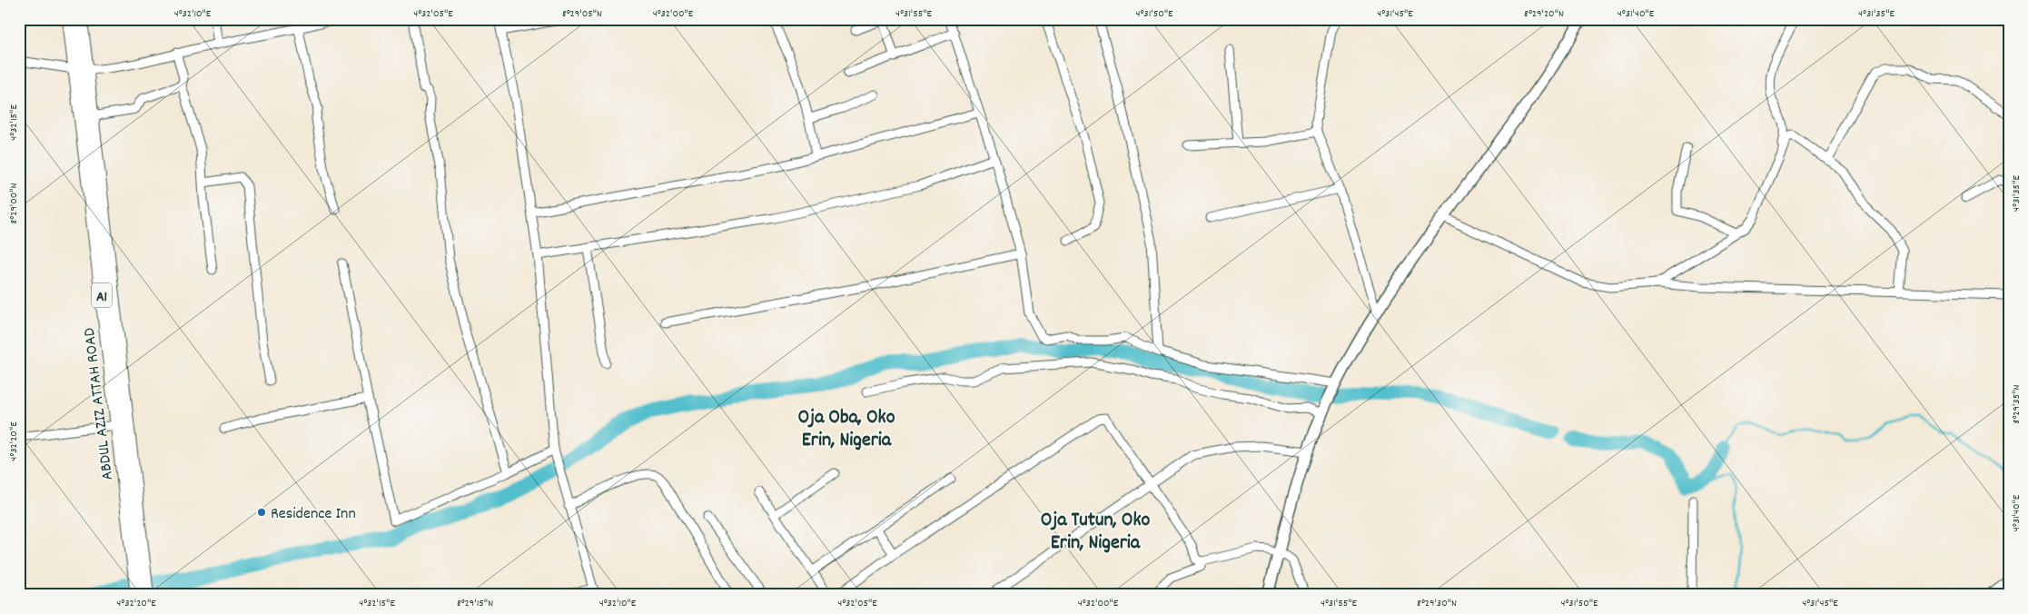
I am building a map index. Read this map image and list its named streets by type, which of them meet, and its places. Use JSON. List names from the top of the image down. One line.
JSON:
{"streets":{"highway":["A1","ABDUL AZIZ ATTAH ROAD"]},"districts":["Oja Oba, Oko Erin, Nigeria","Oja Tutun, Oko Erin, Nigeria"],"places":["Residence Inn"],"coordinates":["4°32'10\"E","4°32'05\"E","8°29'05\"N","4°32'00\"E","4°31'55\"E","4°31'50\"E","4°31'45\"E","8°29'20\"N","4°31'40\"E","4°31'35\"E","4°32'15\"E","8°29'00\"N","8°29'35\"N","4°32'20\"E","8°29'15\"N","8°29'30\"N"]}
